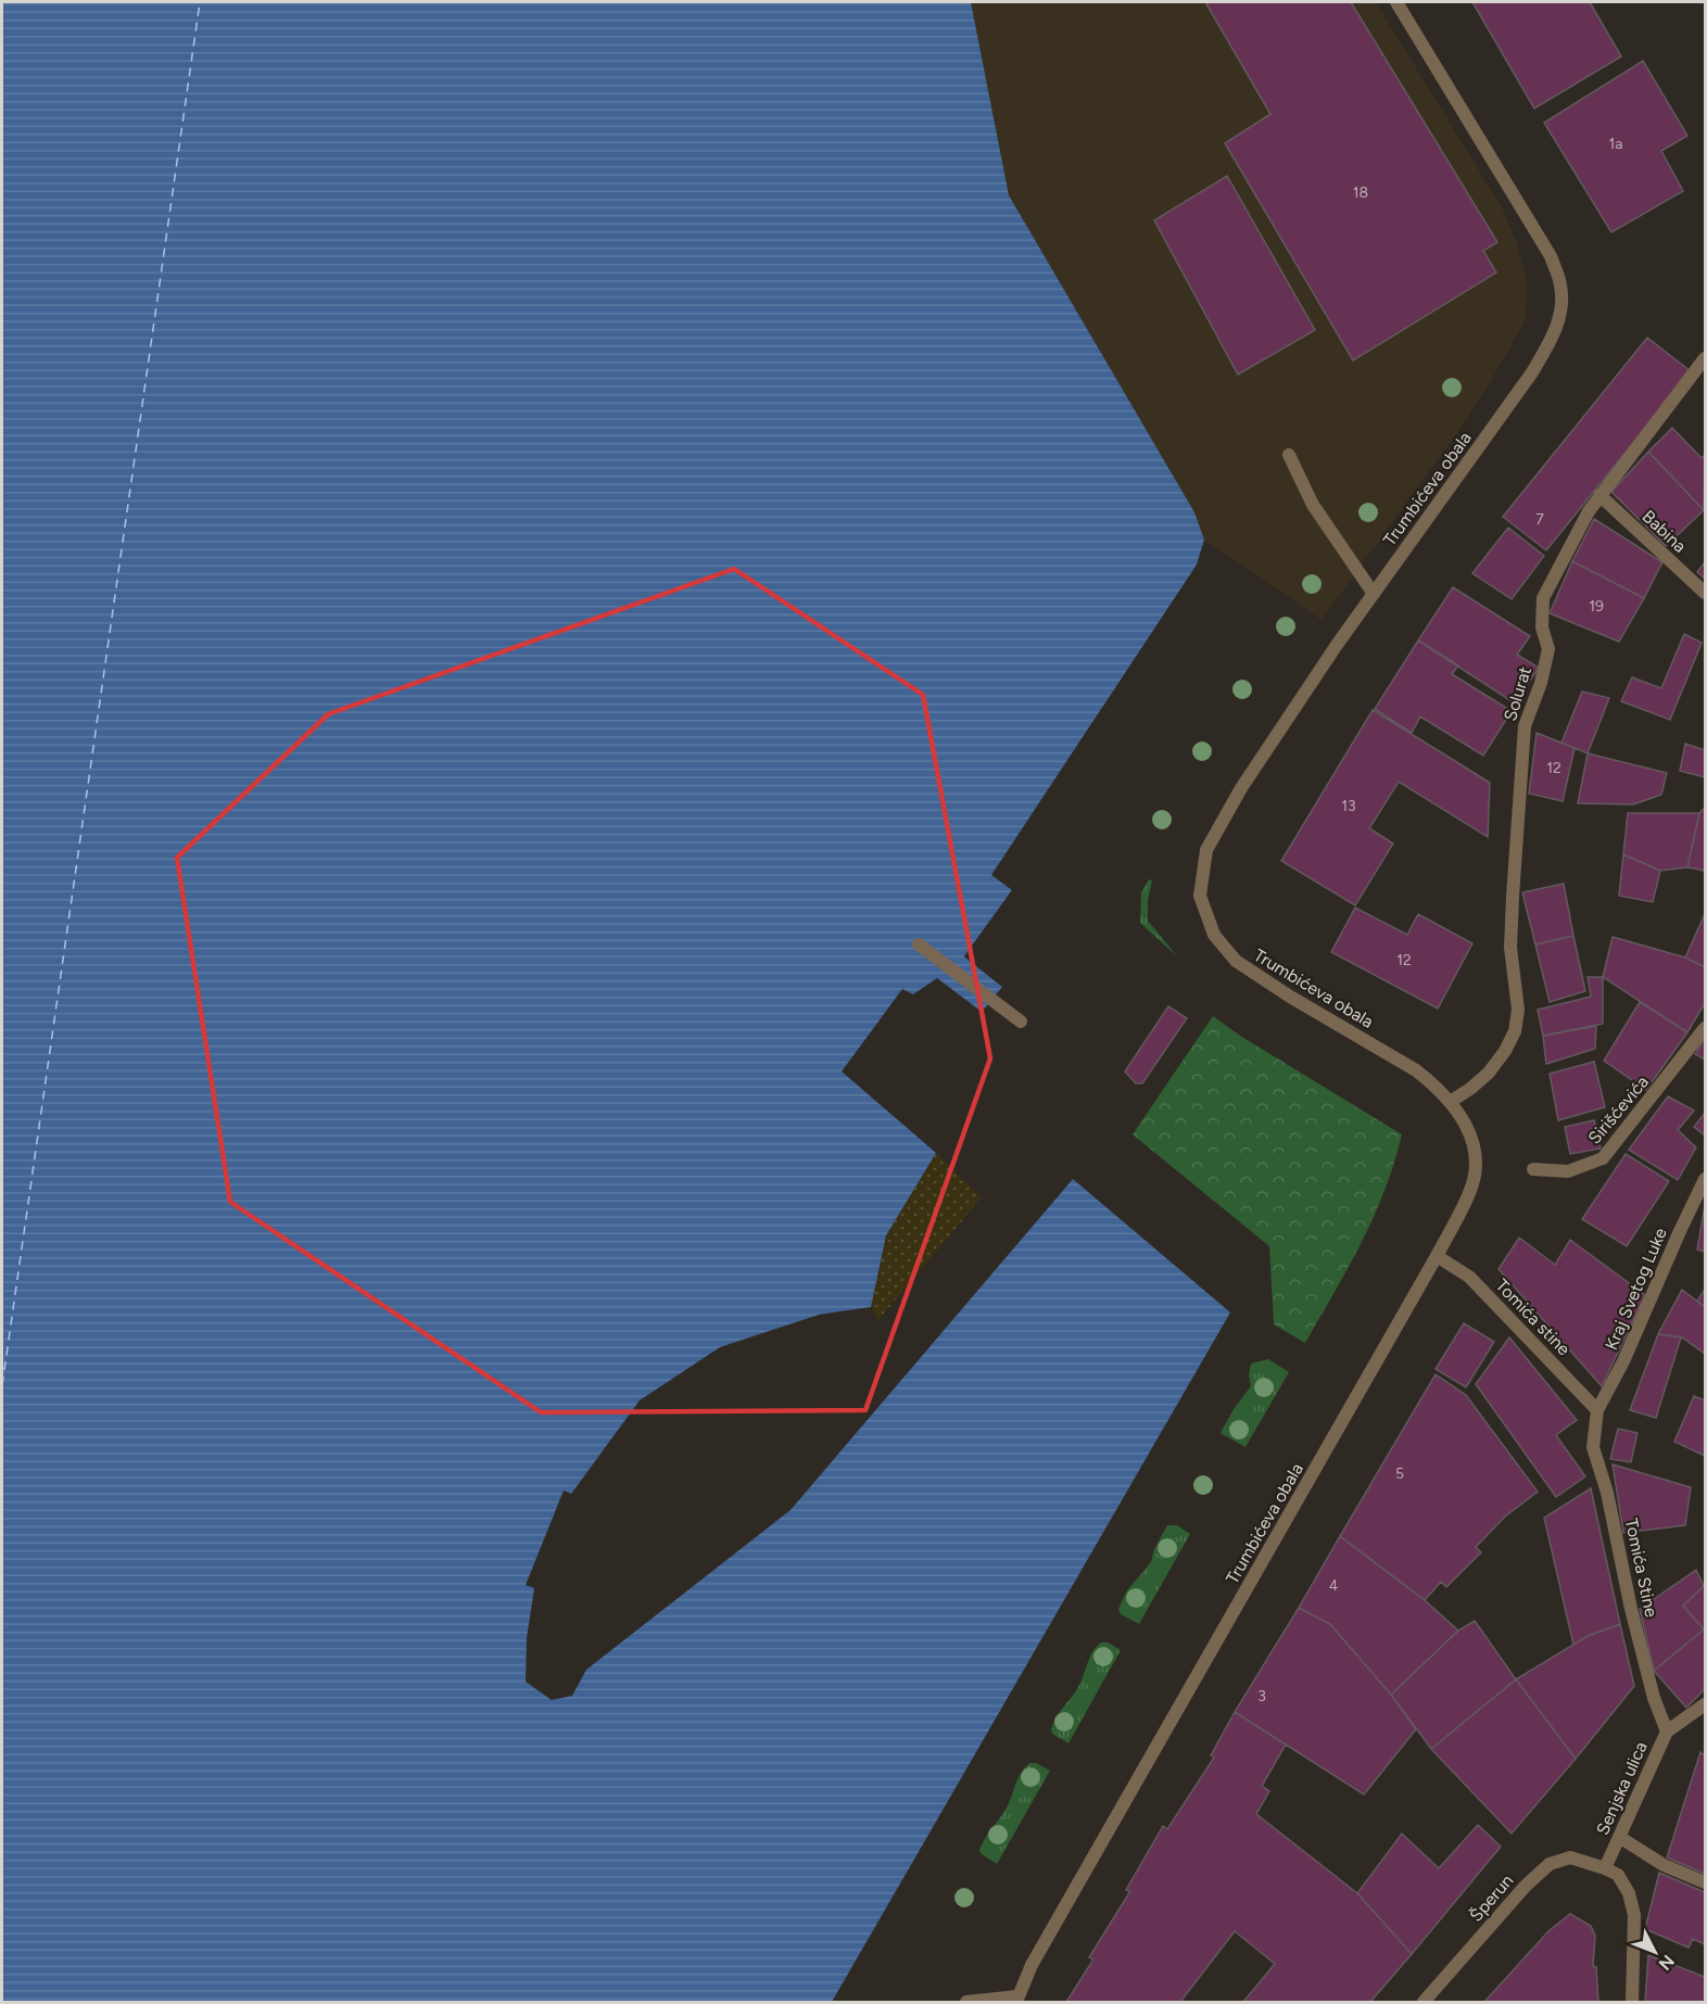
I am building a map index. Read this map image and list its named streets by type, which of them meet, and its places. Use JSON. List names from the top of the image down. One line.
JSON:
{"streets":{"street":["Trumbićeva obala","Babina","Solurat","Sirišćevića","Kraj Svetog Luke","Tomića stine","Tomića Stine","Senjska ulica","Šperun"]},"crossings":[["Trumbićeva obala","Solurat"],["Trumbićeva obala","Tomića stine"],["Babina","Solurat"],["Kraj Svetog Luke","Tomića stine"],["Kraj Svetog Luke","Tomića Stine"],["Tomića stine","Tomića Stine"],["Tomića Stine","Senjska ulica"],["Senjska ulica","Šperun"]],"house_numbers":["1a","18","7","19","12","13","12","5","4","3"],"north":"bottom right"}
